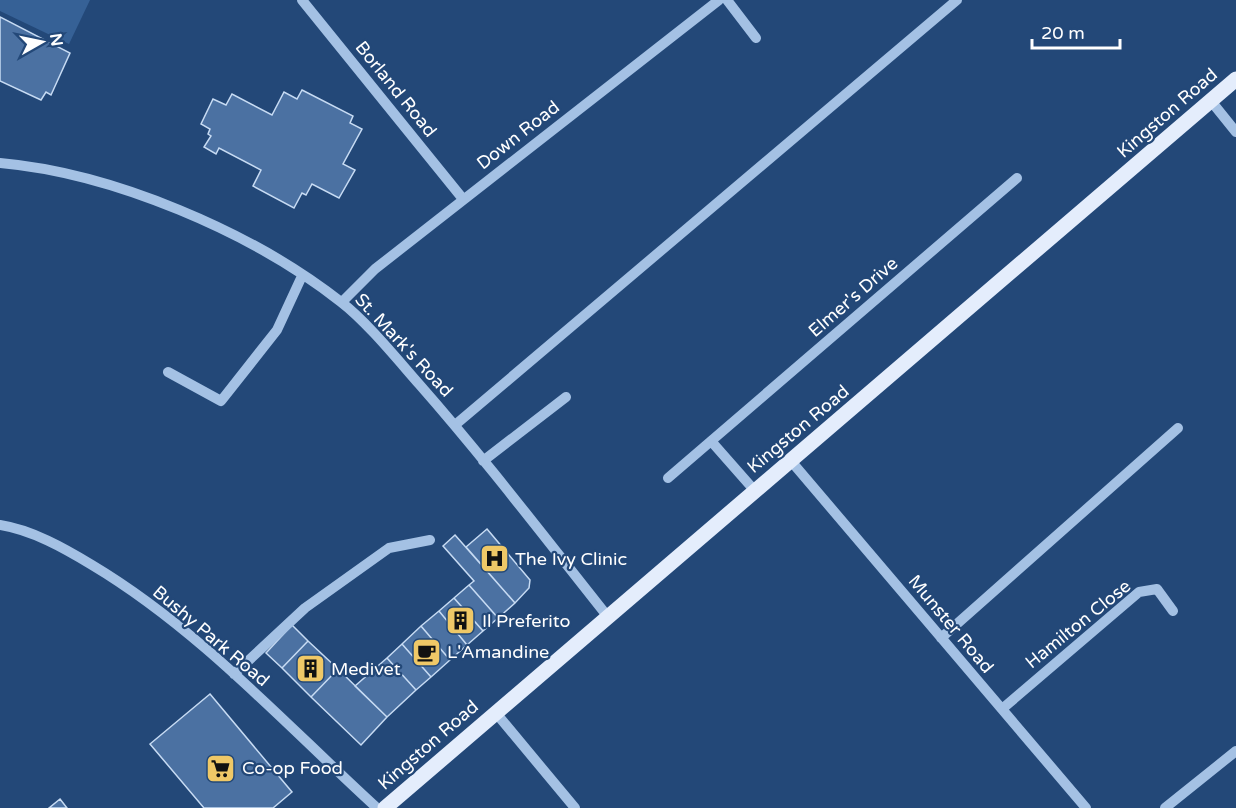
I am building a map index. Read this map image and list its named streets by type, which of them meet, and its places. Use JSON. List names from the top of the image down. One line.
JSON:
{"streets":{"main road":["Kingston Road"],"street":["Borland Road","Down Road","Elmer's Drive","St. Mark's Road","Munster Road","Hamilton Close","Bushy Park Road"]},"crossings":[["Borland Road","Down Road"],["Kingston Road","St. Mark's Road"],["Kingston Road","Munster Road"],["Down Road","St. Mark's Road"],["Munster Road","Hamilton Close"]],"places":{"hospital":["The Ivy Clinic"],"building":["Il Preferito","Medivet"],"cafe":["L'Amandine"],"supermarket":["Co-op Food"]},"scale_bar":"20 m","north":"right"}
